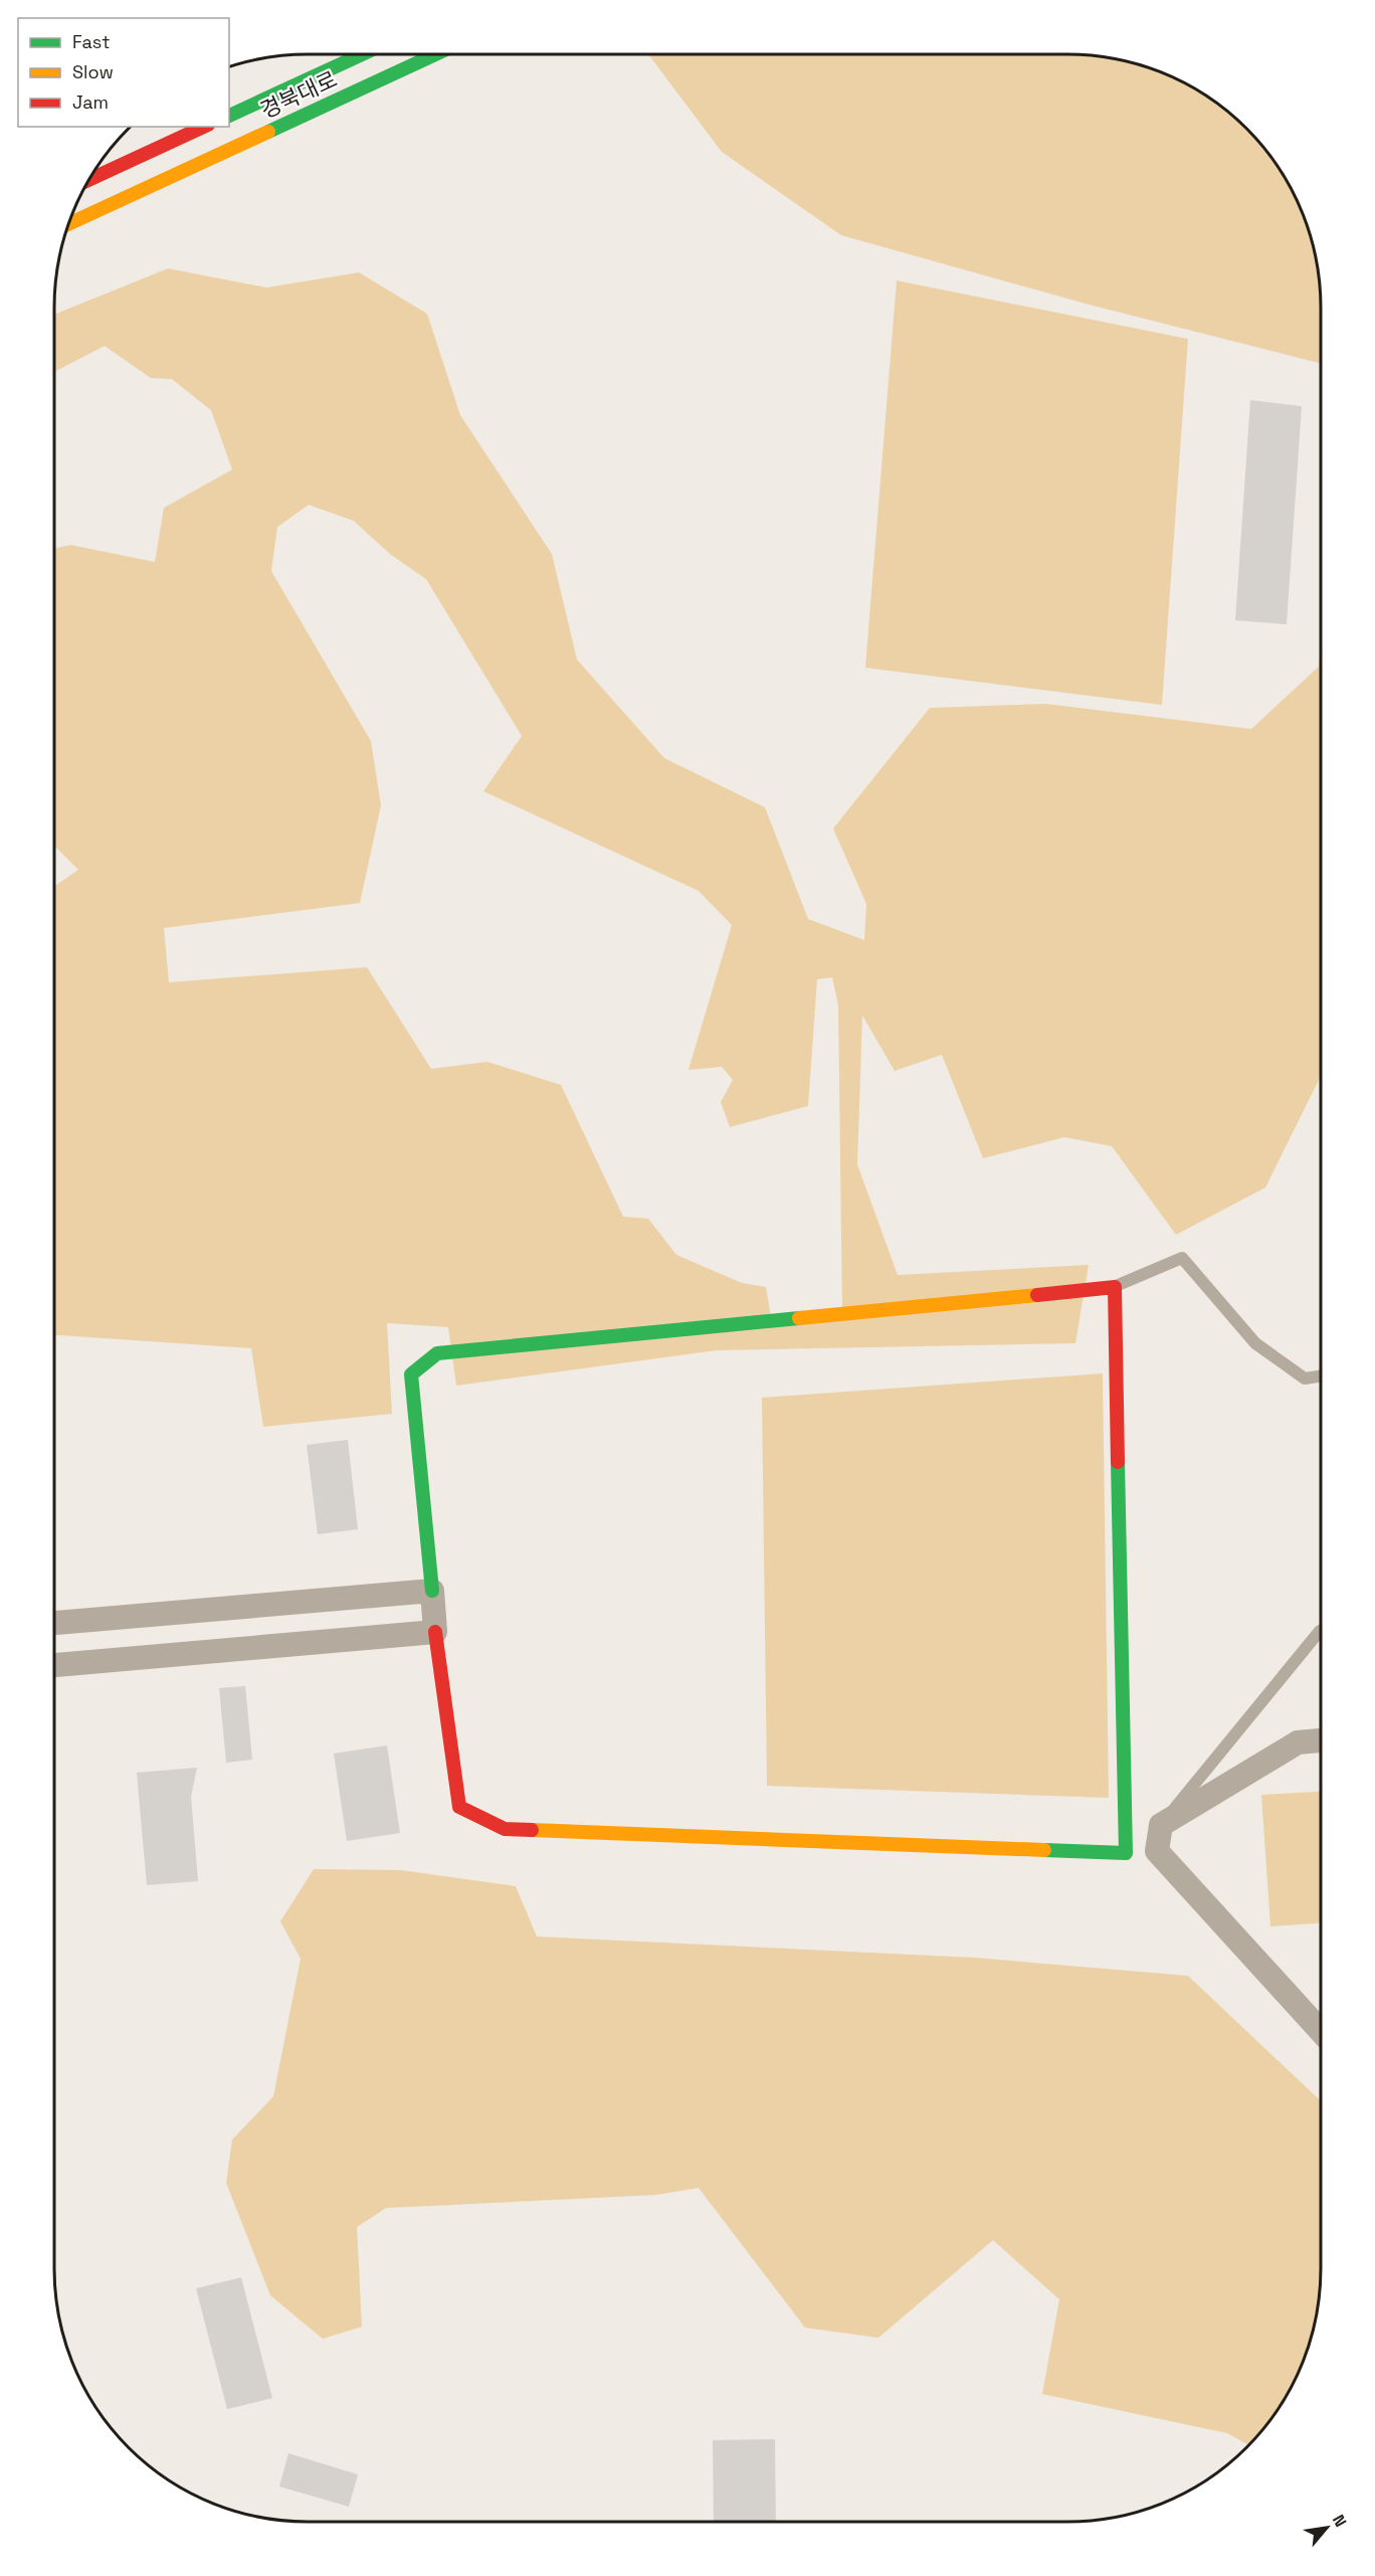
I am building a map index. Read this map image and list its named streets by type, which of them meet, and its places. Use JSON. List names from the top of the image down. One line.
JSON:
{"streets":{"street":["경북대로"]},"legend":["Fast","Slow","Jam"],"north":"top right"}
